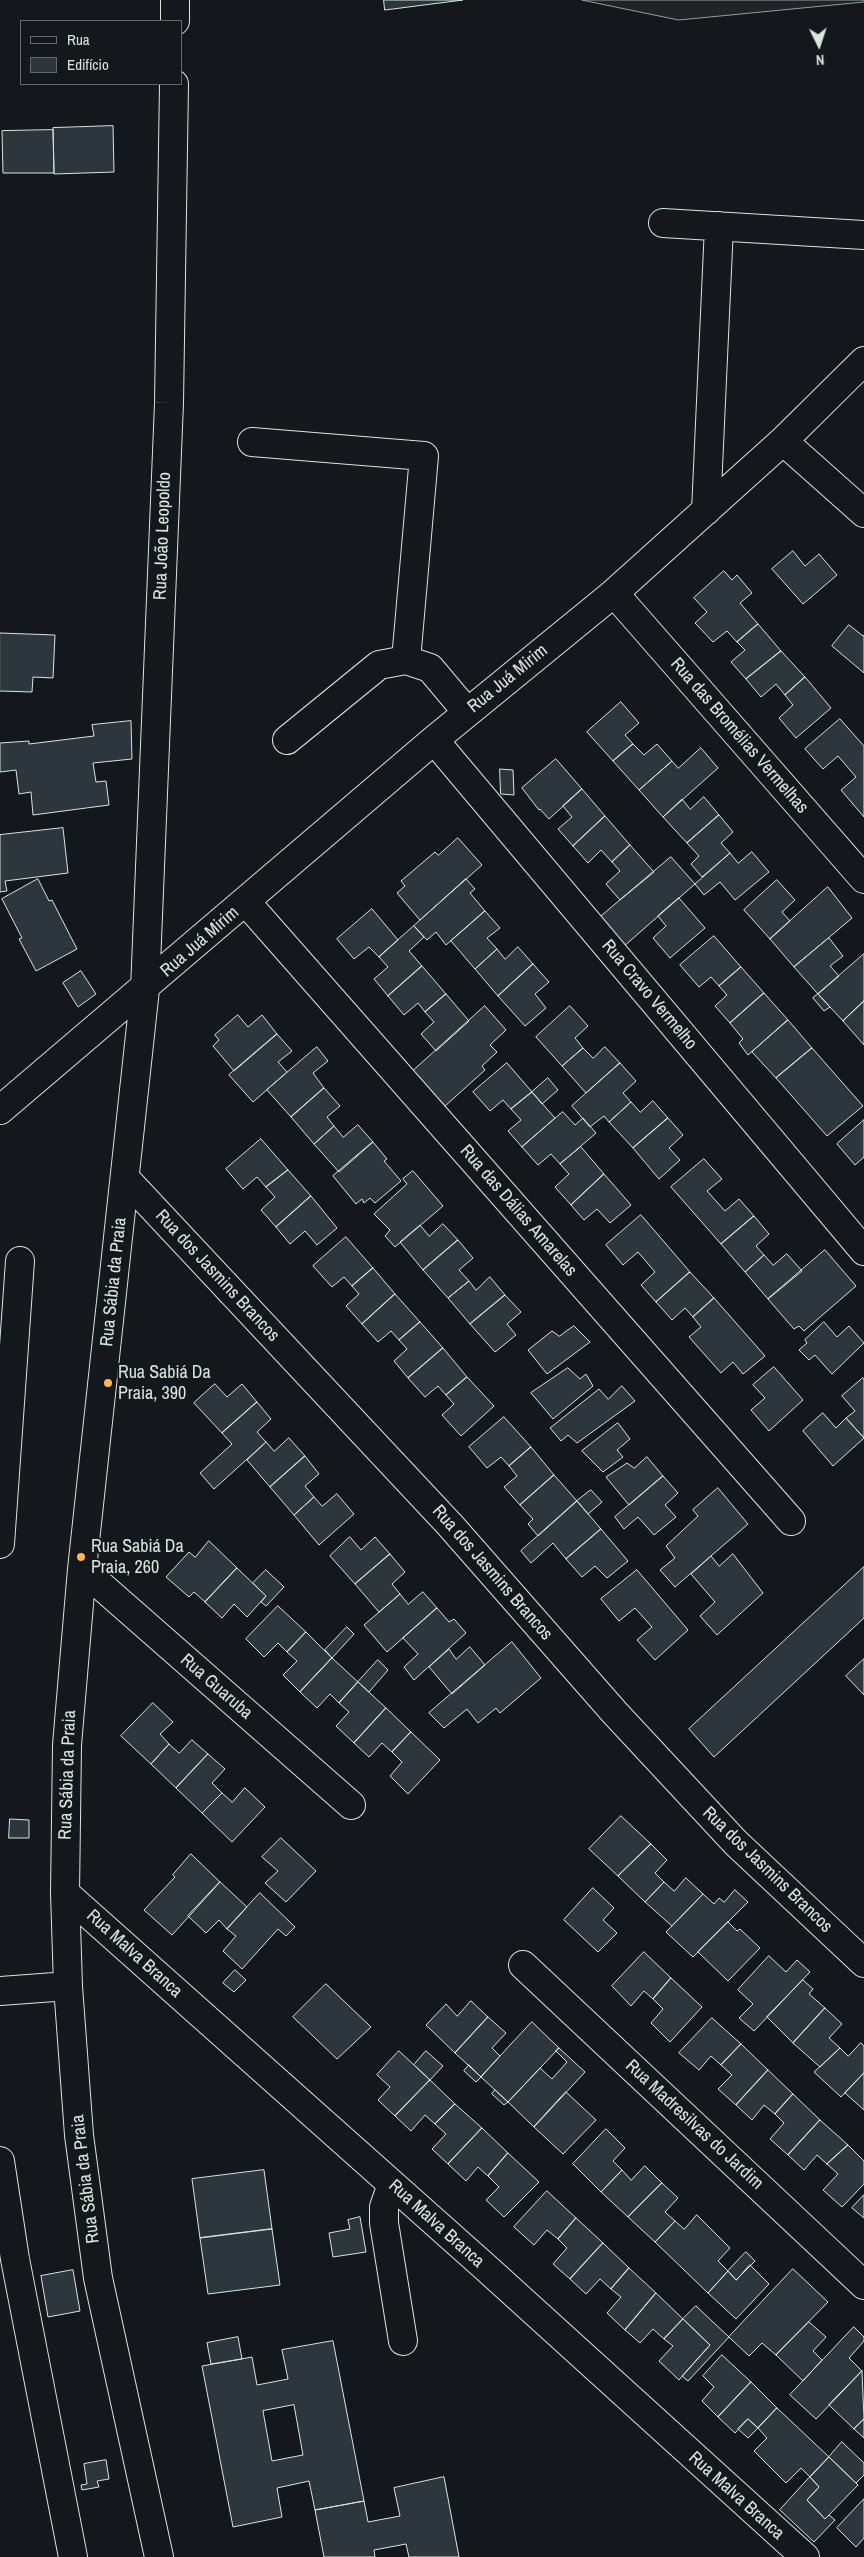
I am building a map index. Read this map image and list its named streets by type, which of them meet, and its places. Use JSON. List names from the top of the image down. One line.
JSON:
{"streets":{"street":["Rua João Leopoldo","Rua Juá Mirim","Rua das Bromélias Vermelhas","Rua Cravo Vermelho","Rua das Dálias Amarelas","Rua dos Jasmins Brancos","Rua Sábia da Praia","Rua Guaruba","Rua Malva Branca","Rua Madresilvas do Jardim"]},"crossings":[["Rua João Leopoldo","Rua Juá Mirim"],["Rua João Leopoldo","Rua Sábia da Praia"],["Rua Juá Mirim","Rua das Bromélias Vermelhas"],["Rua Juá Mirim","Rua Cravo Vermelho"],["Rua Juá Mirim","Rua das Dálias Amarelas"],["Rua Juá Mirim","Rua Sábia da Praia"],["Rua dos Jasmins Brancos","Rua Sábia da Praia"],["Rua Sábia da Praia","Rua Guaruba"],["Rua Sábia da Praia","Rua Malva Branca"]],"places":["Rua Sabiá Da Praia, 390","Rua Sabiá Da Praia, 260"],"legend":["Rua","Edifício"],"north":"bottom"}
